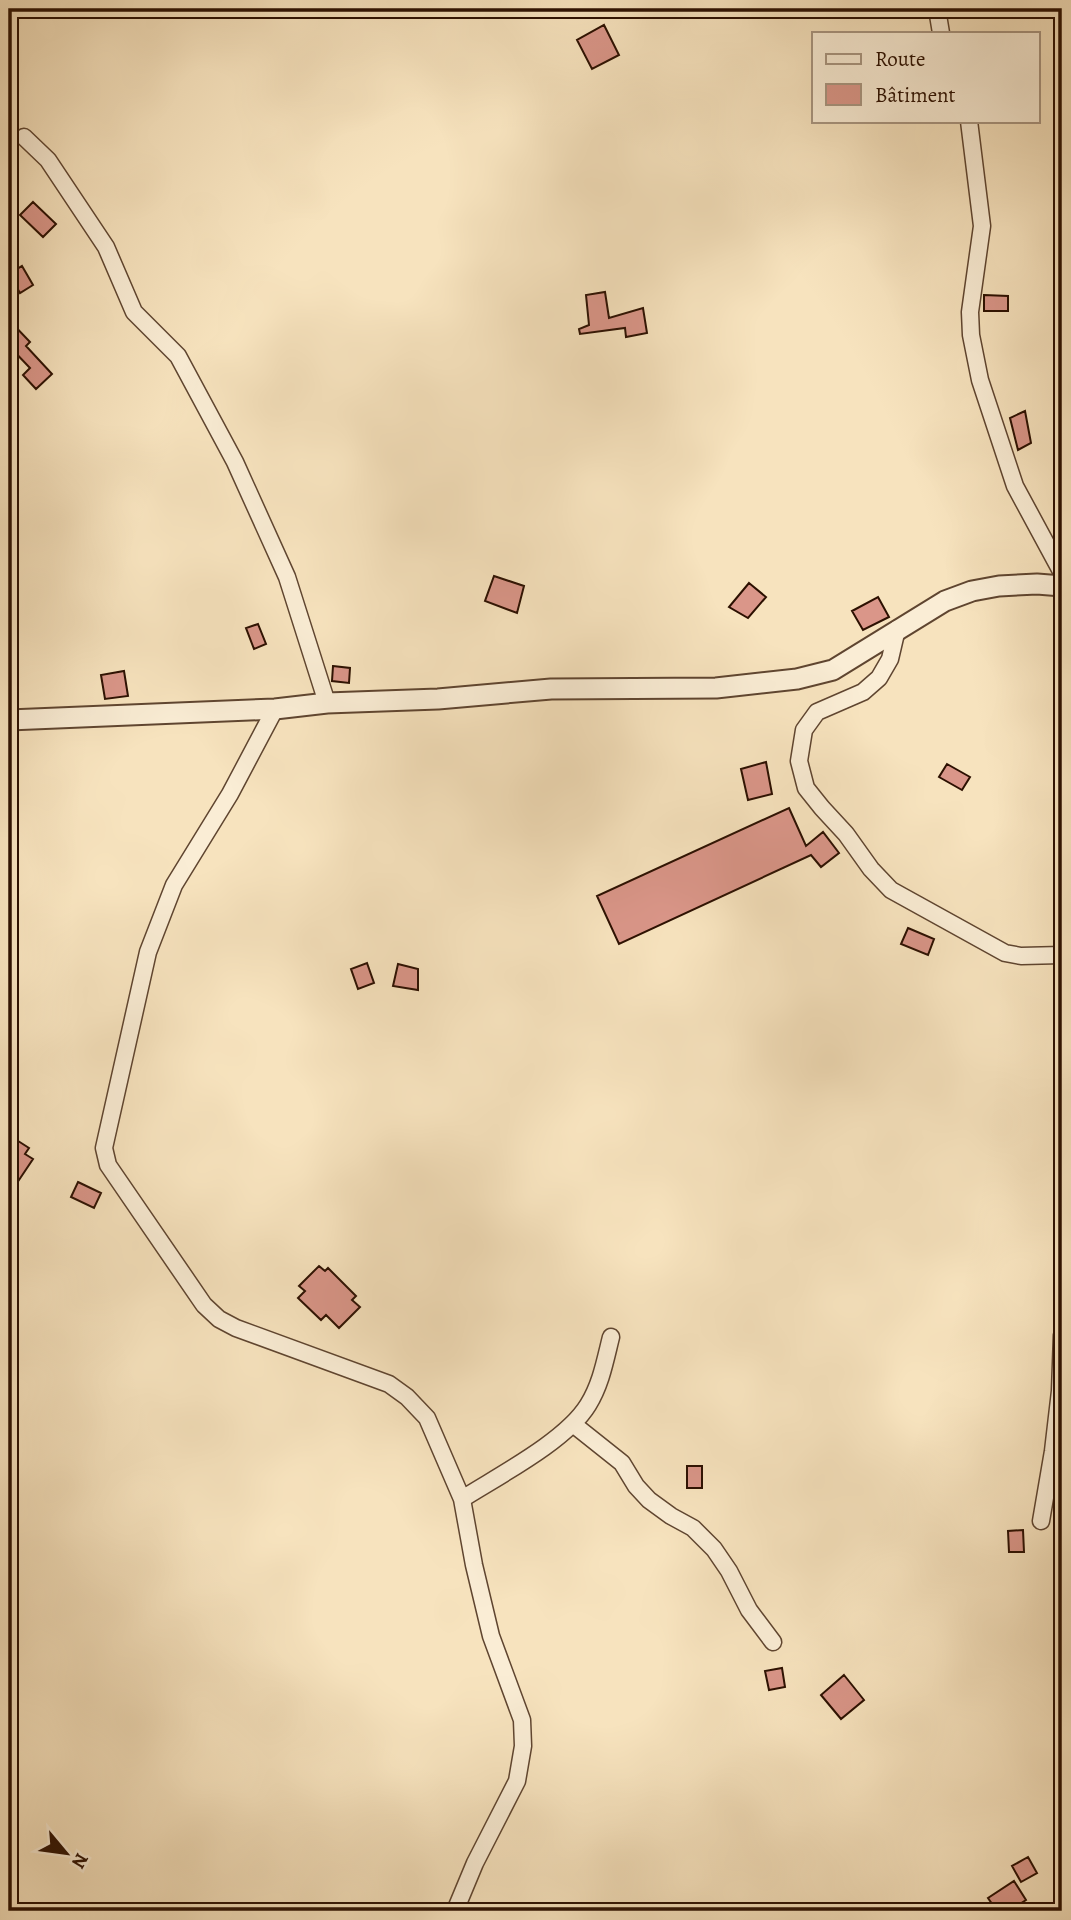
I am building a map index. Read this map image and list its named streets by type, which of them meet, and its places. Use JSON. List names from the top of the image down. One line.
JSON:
{"legend":["Route","Bâtiment"],"north":"bottom right"}
